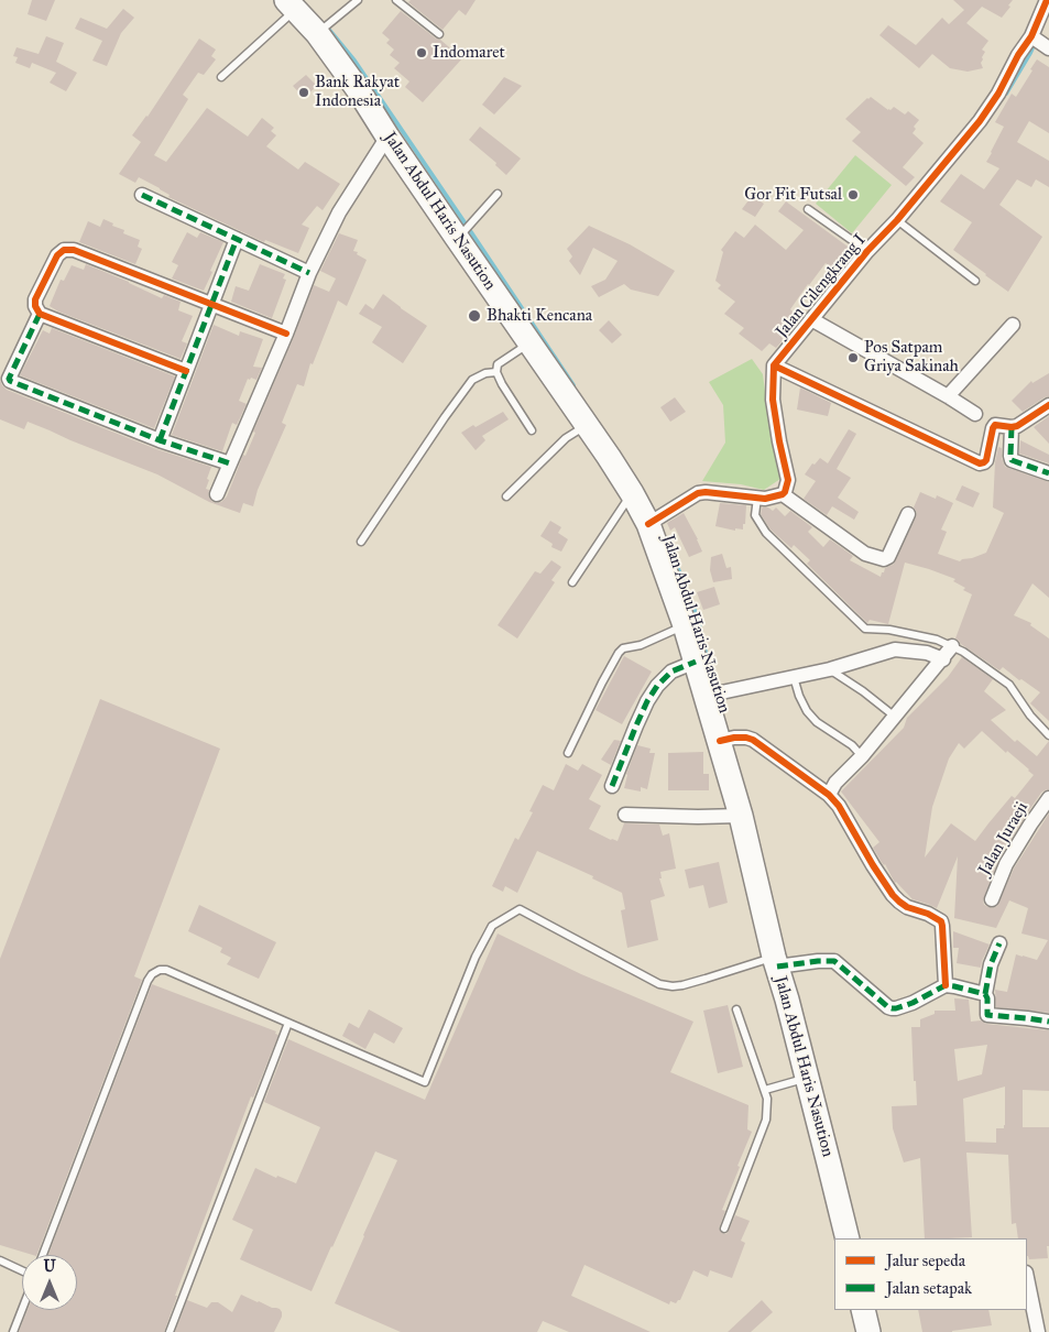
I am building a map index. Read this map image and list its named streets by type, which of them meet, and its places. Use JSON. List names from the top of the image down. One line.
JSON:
{"streets":{"highway":["Jalan Abdul Haris Nasution"],"street":["Jalan Cilengkrang I","Jalan Juraeji"]},"places":["Indomaret","Bank Rakyat Indonesia","Gor Fit Futsal","Bhakti Kencana","Pos Satpam Griya Sakinah"],"legend":["Jalur sepeda","Jalan setapak"],"north":"top"}
